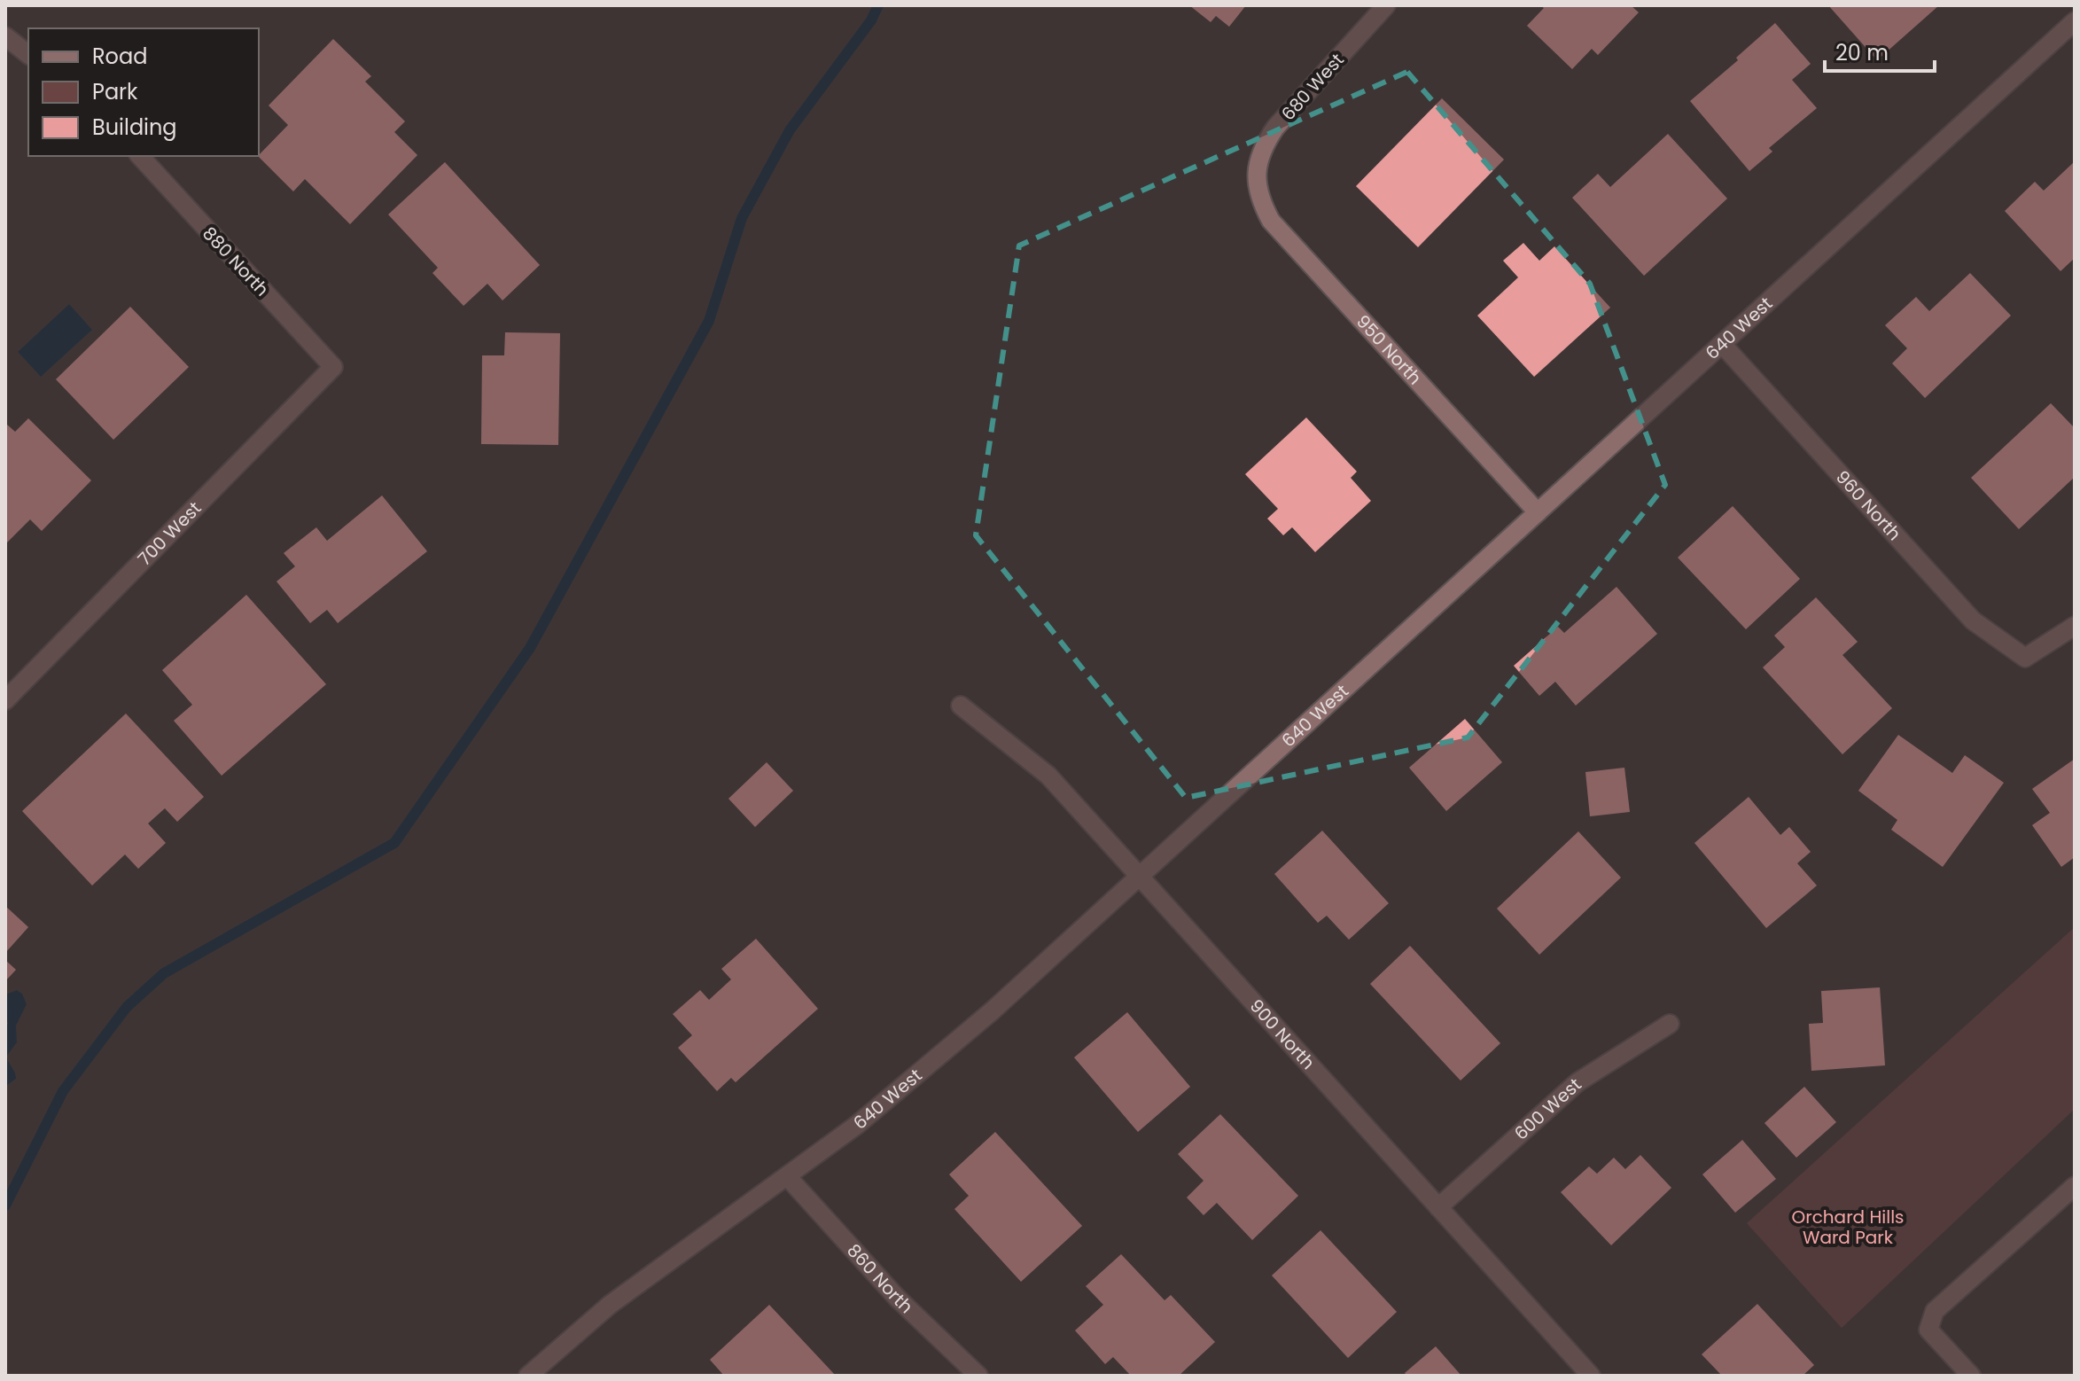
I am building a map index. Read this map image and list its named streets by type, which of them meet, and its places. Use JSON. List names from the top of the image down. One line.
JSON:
{"streets":{"street":["680 West","880 North","640 West","950 North","960 North","700 West","900 North","600 West","860 North"]},"crossings":[["680 West","950 North"],["880 North","700 West"],["640 West","950 North"],["640 West","960 North"],["640 West","900 North"],["640 West","860 North"],["900 North","600 West"]],"parks":["Orchard Hills Ward Park"],"legend":["Road","Park","Building"],"scale_bar":"20 m"}
